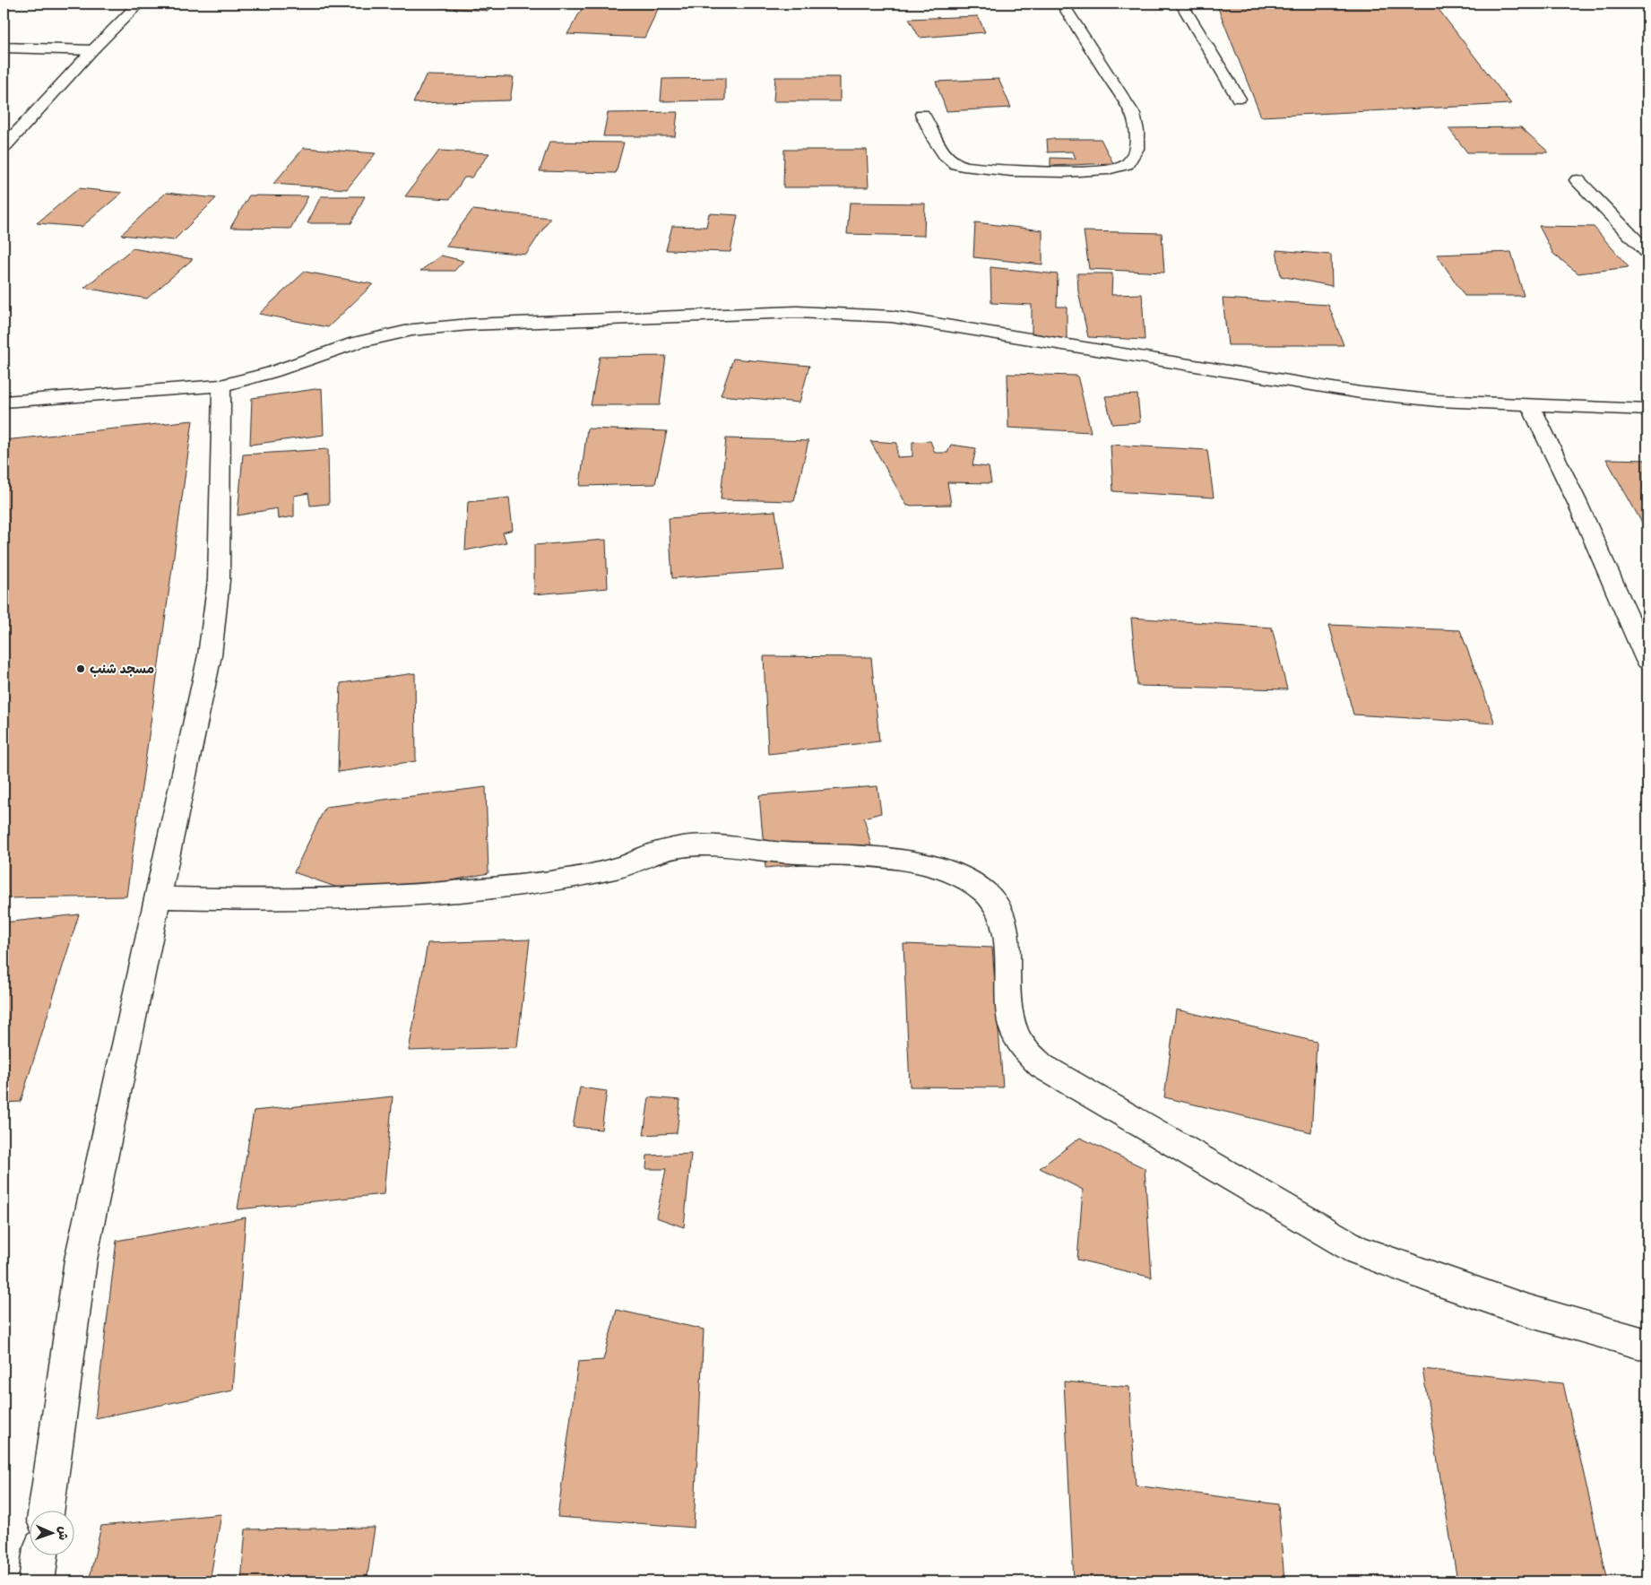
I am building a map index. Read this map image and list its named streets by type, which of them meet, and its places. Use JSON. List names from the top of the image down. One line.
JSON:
{"places":["مسجد شنب"],"north":"right"}
